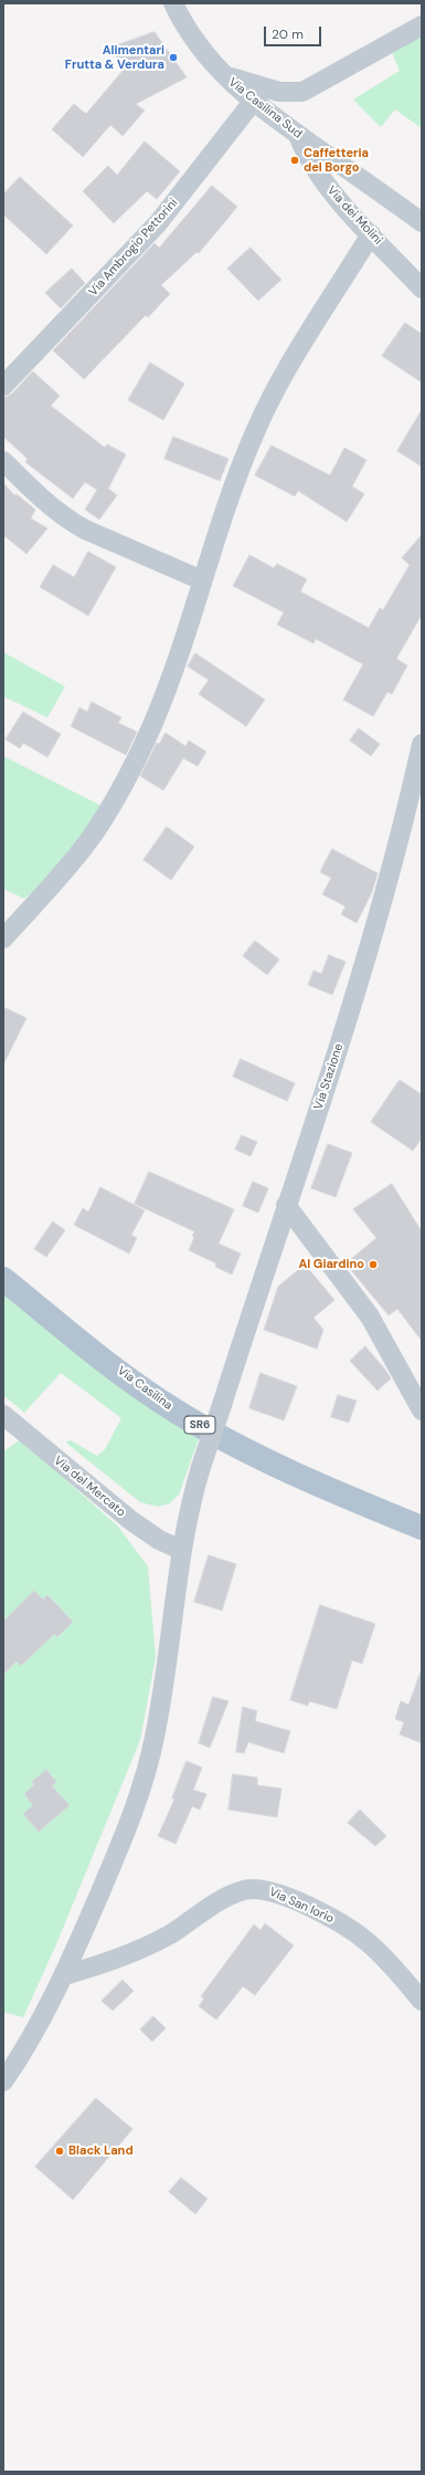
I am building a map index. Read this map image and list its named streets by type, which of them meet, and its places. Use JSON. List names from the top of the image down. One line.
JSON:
{"streets":{"main road":["Via Casilina","SR6"],"street":["Via Casilina Sud","Via dei Molini","Via Ambrogio Pettorini","Via Stazione","Via del Mercato","Via San Iorio"]},"crossings":[["Via Casilina Sud","Via dei Molini"],["Via Casilina Sud","Via Ambrogio Pettorini"],["Via Stazione","Via del Mercato"],["Via Stazione","Via San Iorio"]],"places":["Alimentari Frutta & Verdura","Caffetteria del Borgo","Al Giardino","Black Land"],"scale_bar":"20 m"}
